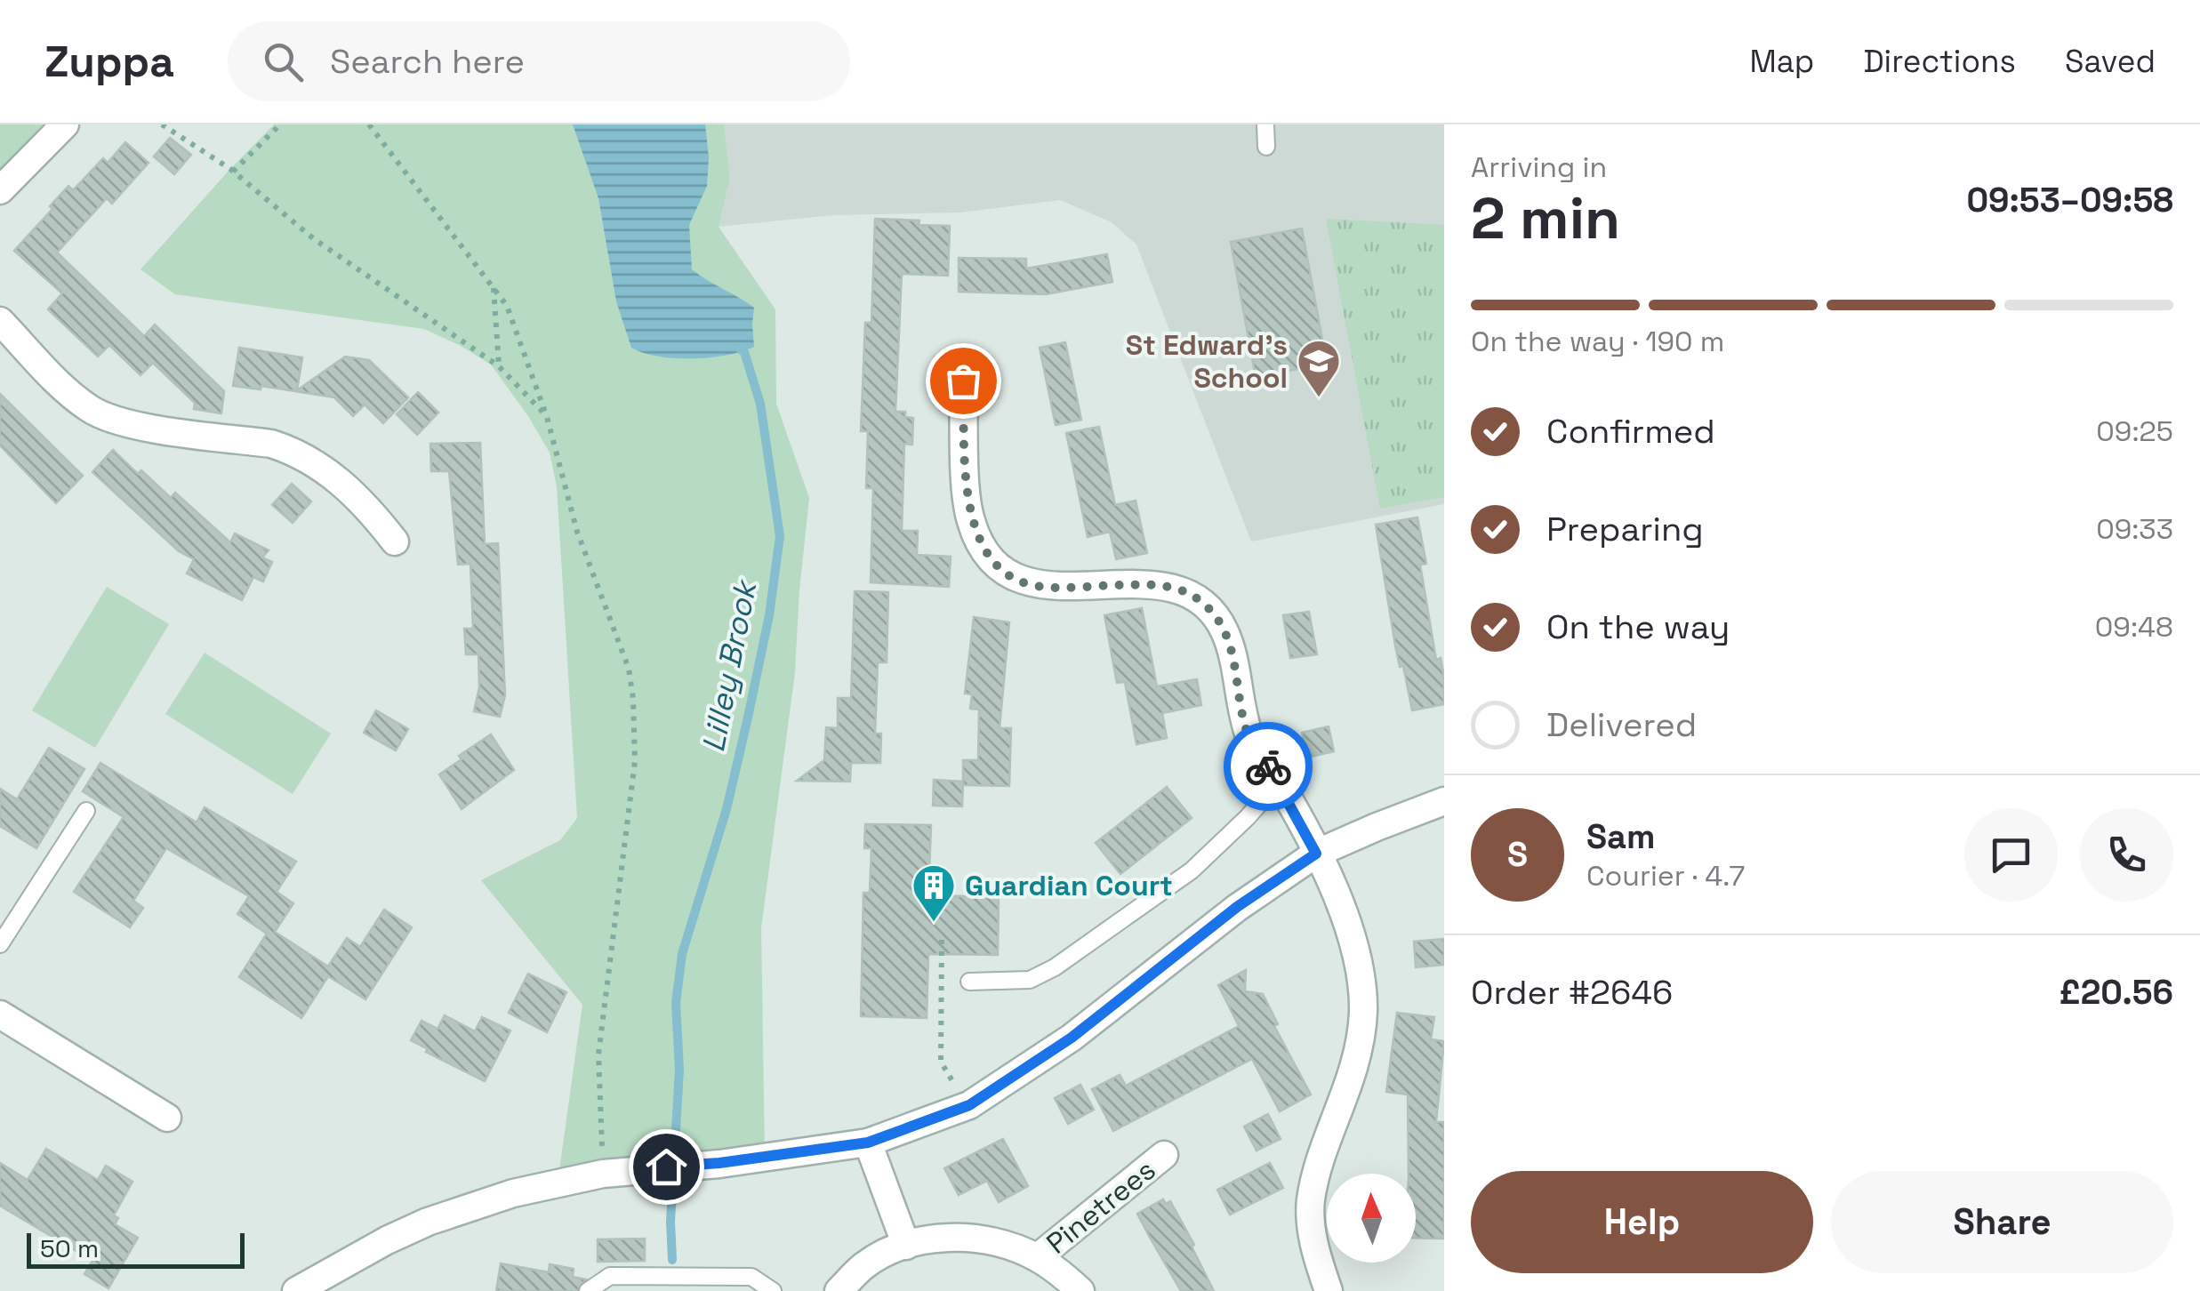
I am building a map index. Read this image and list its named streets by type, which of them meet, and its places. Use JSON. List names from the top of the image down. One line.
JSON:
{"streets":{"street":["Pinetrees"]},"water":["Lilley Brook"],"places":{"school or university":["St Edward's School"],"building":["Guardian Court"]},"scale_bar":"50 m","north":"top","page":{"header":"Zuppa","search":"Search here","nav":["Map","Directions","Saved"],"heading":["2 min","Arriving in","09:53–09:58"],"panel":["Sam","Courier · 4.7","Order #2646","£20.56"],"bar":"On the way · 190 m","list":[["Confirmed","09:25"],["Preparing","09:33"],["On the way","09:48"],"Delivered"],"round":"S","buttons":["Help","Share"],"scale":"50 m"}}
